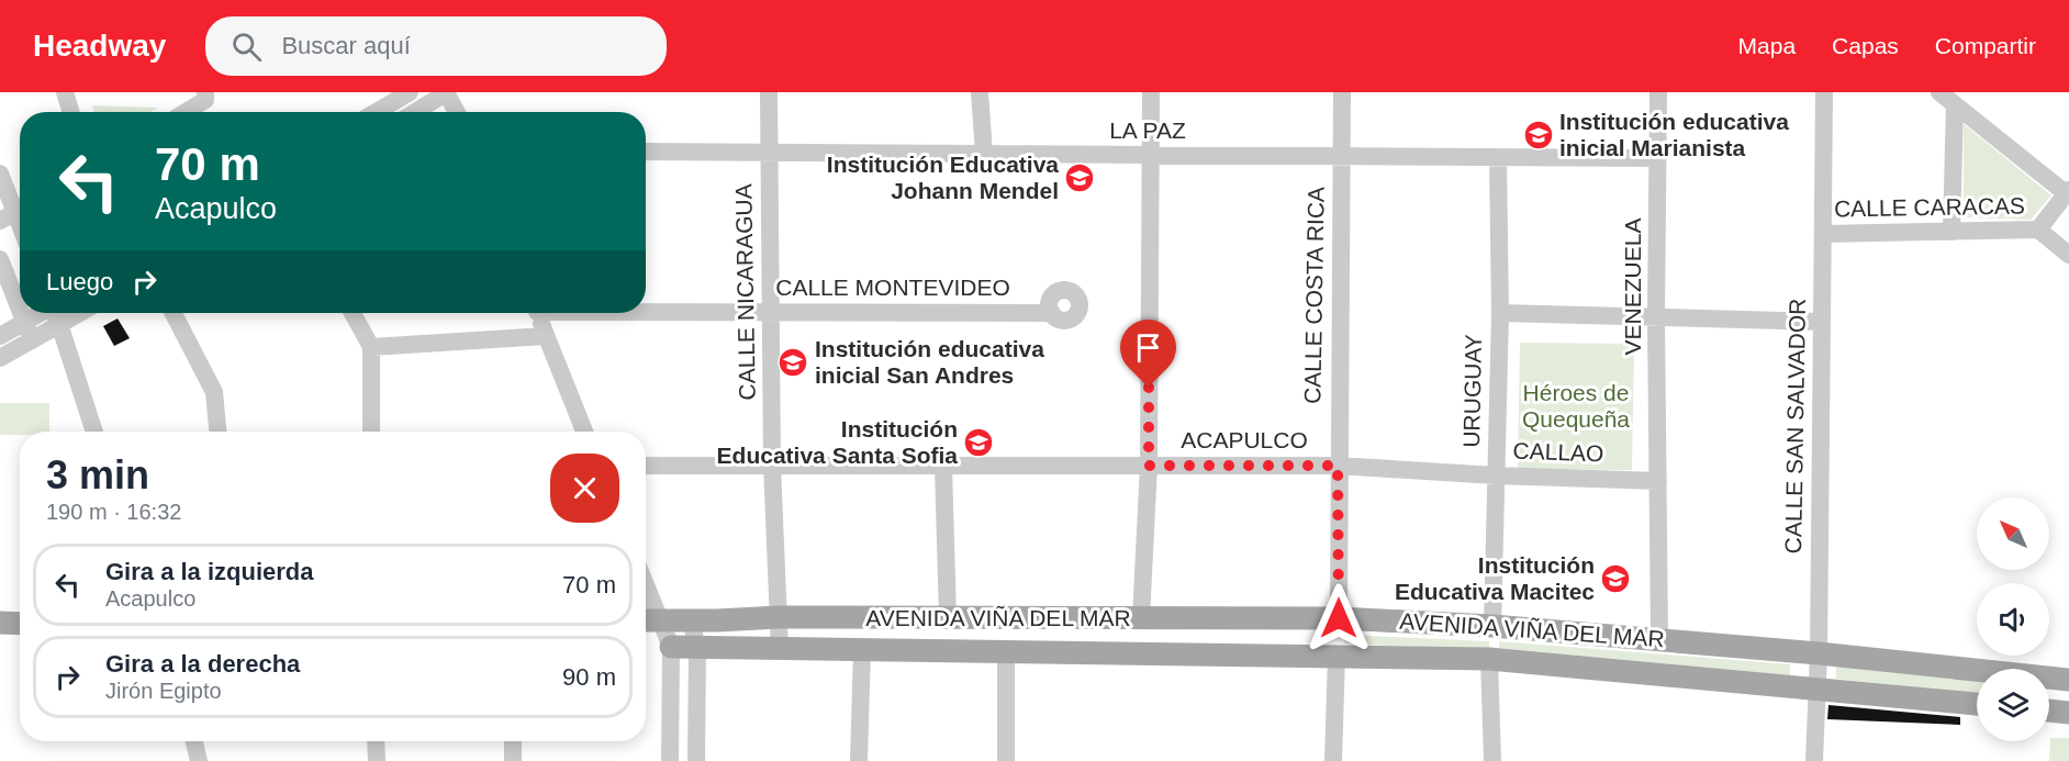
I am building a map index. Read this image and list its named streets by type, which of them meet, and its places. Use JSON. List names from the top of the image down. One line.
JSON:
{"streets":{"main road":["AVENIDA VIÑA DEL MAR"],"street":["LA PAZ","CALLE CARACAS","VENEZUELA","CALLE MONTEVIDEO","CALLE NICARAGUA","CALLE COSTA RICA","URUGUAY","CALLE SAN SALVADOR","ACAPULCO","CALLAO"]},"crossings":[["LA PAZ","VENEZUELA"],["LA PAZ","CALLE NICARAGUA"],["LA PAZ","CALLE COSTA RICA"],["LA PAZ","URUGUAY"],["CALLE CARACAS","CALLE SAN SALVADOR"],["VENEZUELA","CALLAO"],["VENEZUELA","AVENIDA VIÑA DEL MAR"],["CALLE MONTEVIDEO","CALLE NICARAGUA"],["CALLE NICARAGUA","ACAPULCO"],["CALLE NICARAGUA","AVENIDA VIÑA DEL MAR"],["CALLE COSTA RICA","ACAPULCO"],["CALLE COSTA RICA","CALLAO"],["CALLE COSTA RICA","AVENIDA VIÑA DEL MAR"],["URUGUAY","CALLAO"],["URUGUAY","AVENIDA VIÑA DEL MAR"],["CALLE SAN SALVADOR","AVENIDA VIÑA DEL MAR"],["ACAPULCO","CALLAO"]],"parks":["Héroes de Quequeña"],"places":{"school or university":["Institución educativa inicial Marianista","Institución Educativa Johann Mendel","Institución educativa inicial San Andres","Institución Educativa Santa Sofia","Institución Educativa Macitec"]},"north":"top left","page":{"header":"Headway","search":"Buscar aquí","nav":["Mapa","Capas","Compartir"],"turn":["70 m","Acapulco"],"then":"Luego","heading":["3 min","190 m · 16:32"],"list":[{"name":"Gira a la izquierda","note":"Acapulco","value":"70 m"},{"name":"Gira a la derecha","note":"Jirón Egipto","value":"90 m"}]}}
